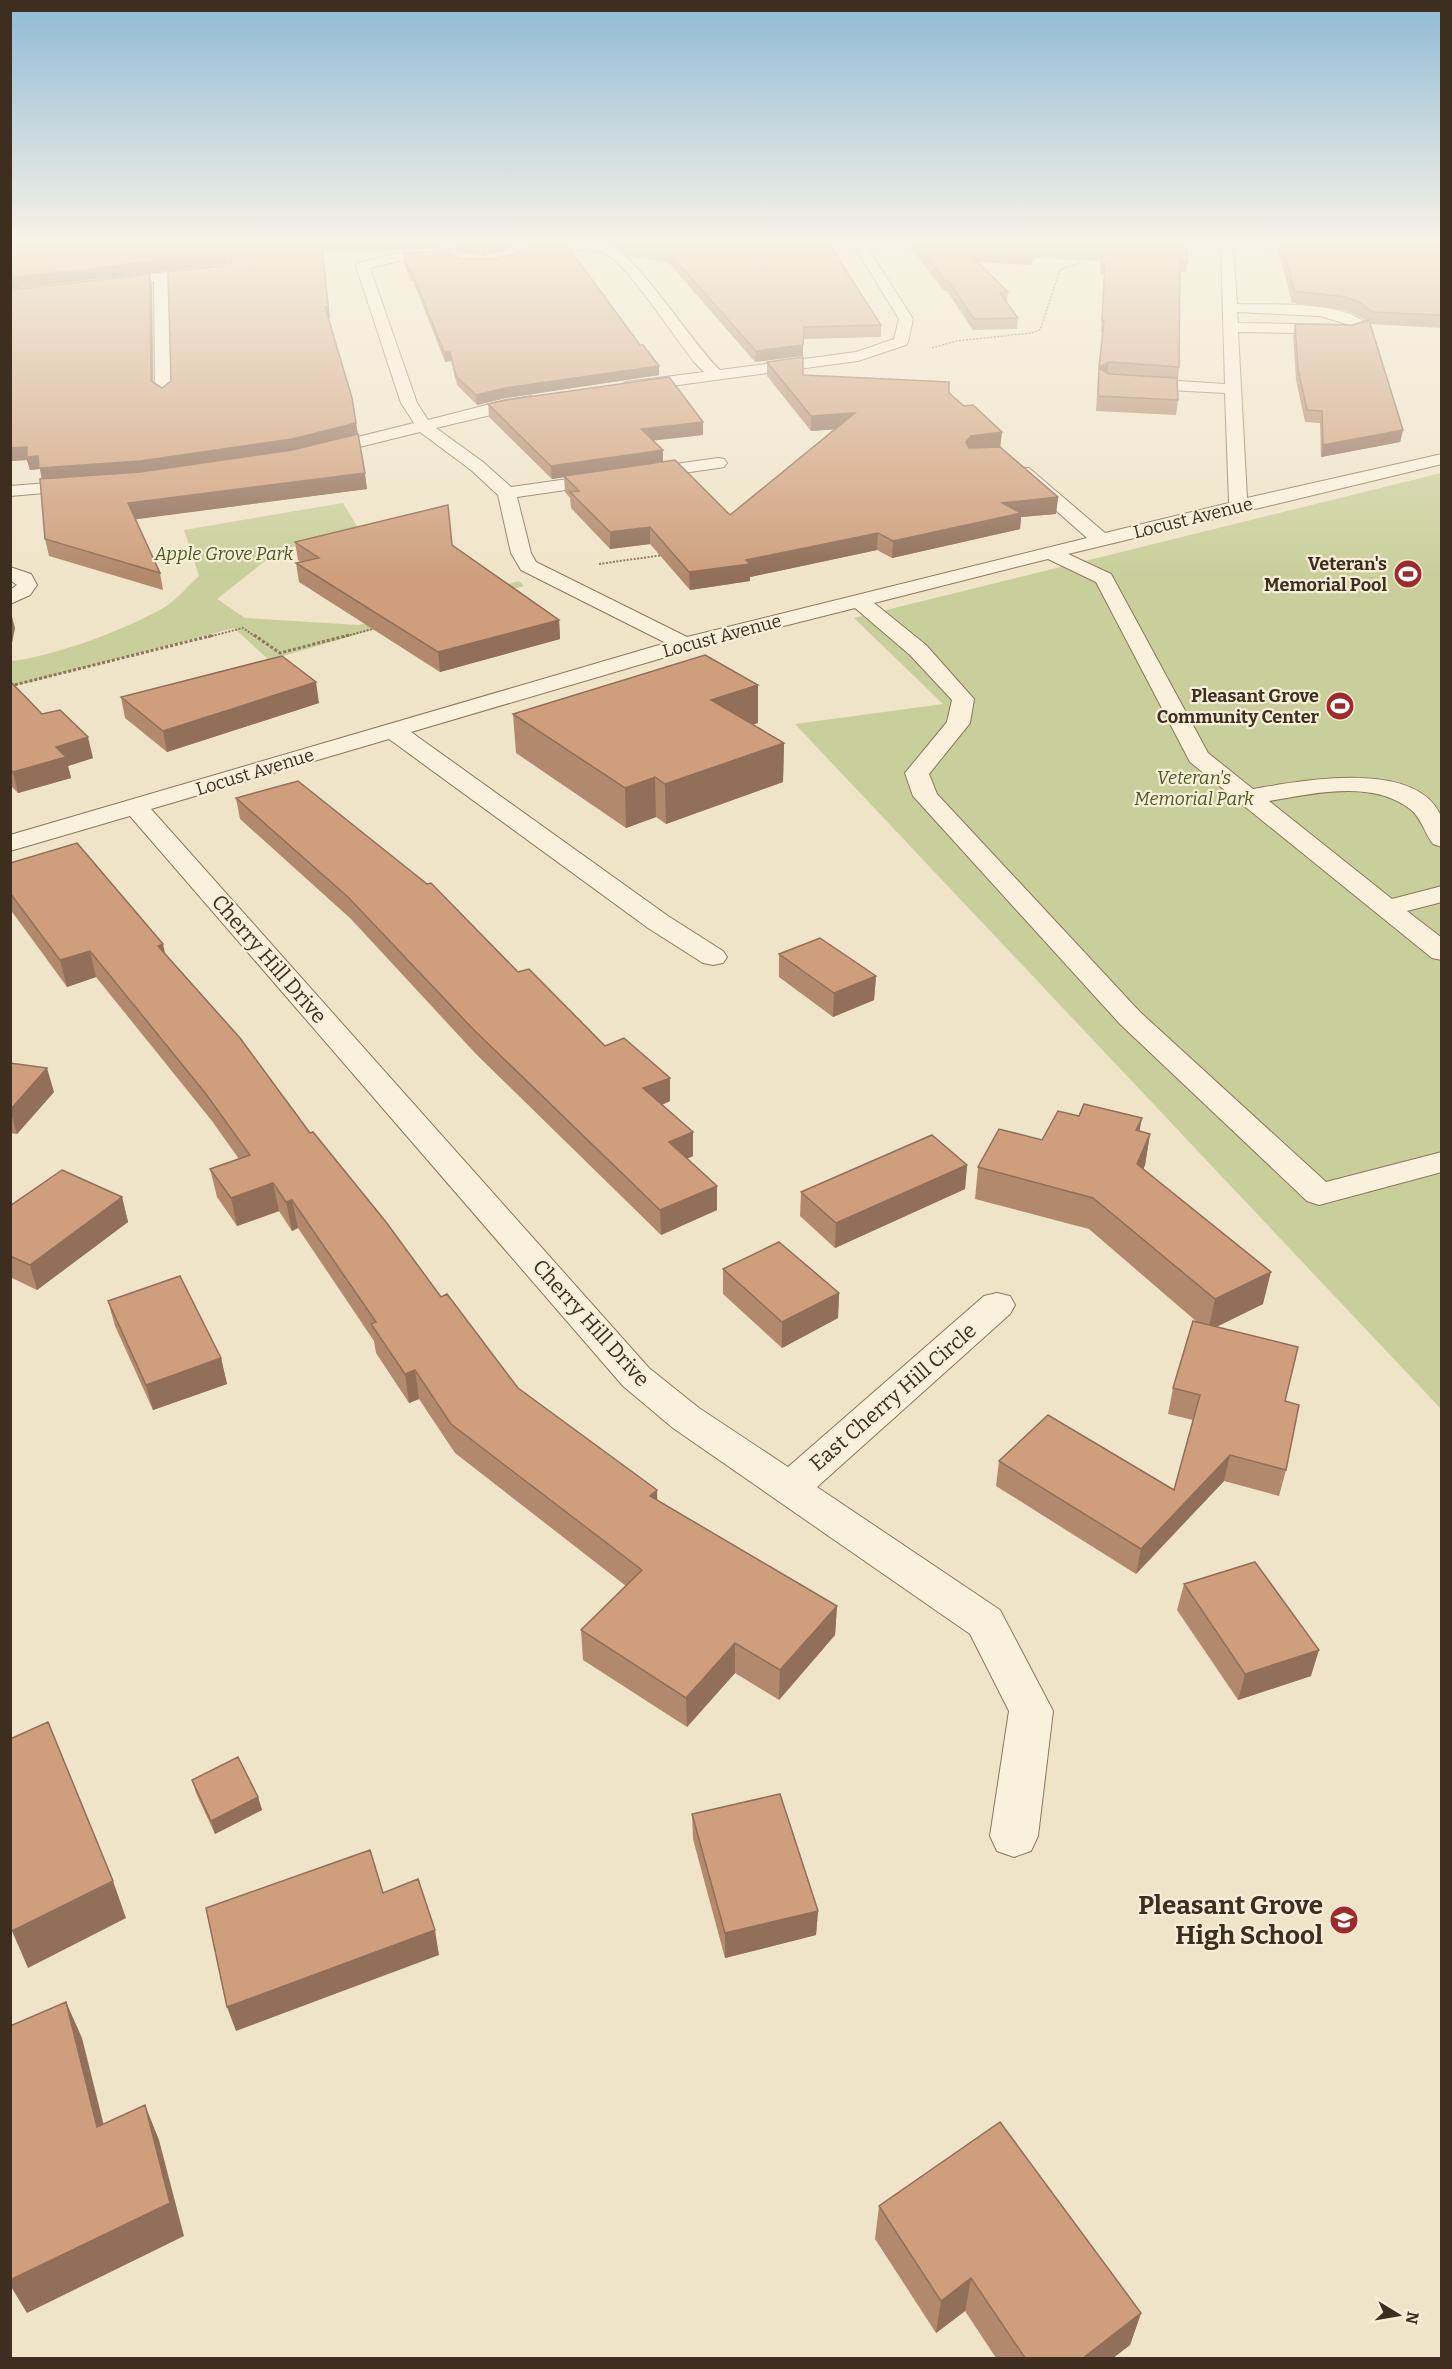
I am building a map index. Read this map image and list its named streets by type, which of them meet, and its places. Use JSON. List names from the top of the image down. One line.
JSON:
{"streets":{"street":["Locust Avenue","Cherry Hill Drive","East Cherry Hill Circle"]},"crossings":[["Locust Avenue","Cherry Hill Drive"],["Cherry Hill Drive","East Cherry Hill Circle"]],"parks":["Apple Grove Park","Veteran's Memorial Park"],"places":{"sports":["Veteran's Memorial Pool","Pleasant Grove Community Center"],"school or university":["Pleasant Grove High School"]},"north":"right"}
